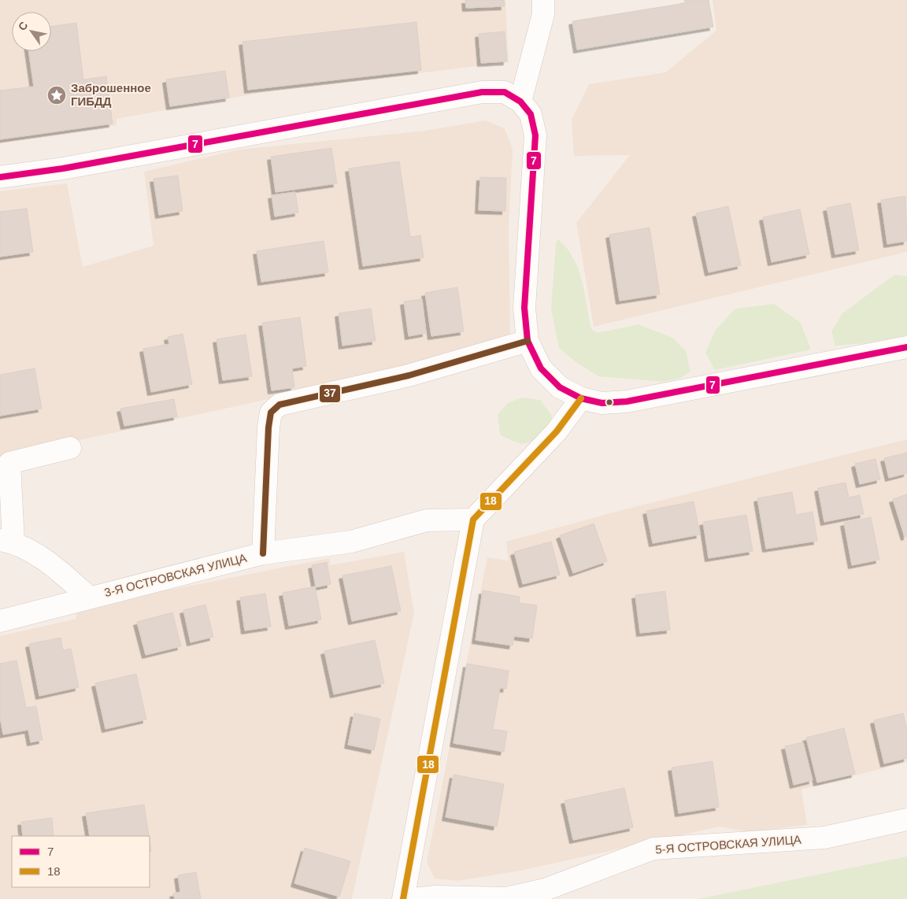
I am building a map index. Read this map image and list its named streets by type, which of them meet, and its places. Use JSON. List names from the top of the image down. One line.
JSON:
{"streets":{"street":["3-Я ОСТРОВСКАЯ УЛИЦА","5-Я ОСТРОВСКАЯ УЛИЦА"]},"places":{"place":["Заброшенное ГИБДД"]},"lines":["transit line 7","transit line 37","transit line 18"],"legend":["7","18"],"north":"top left"}
